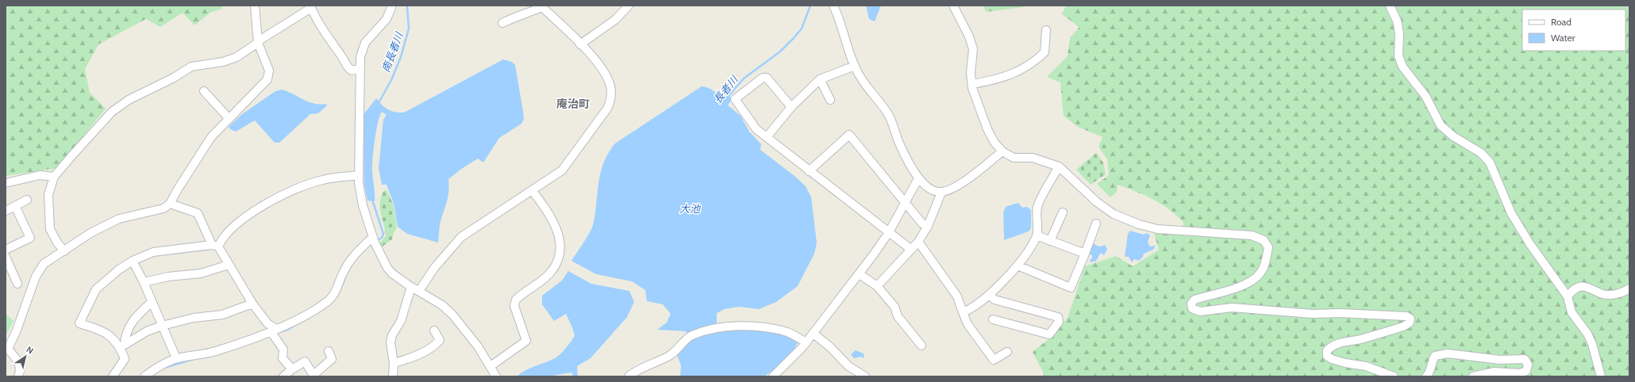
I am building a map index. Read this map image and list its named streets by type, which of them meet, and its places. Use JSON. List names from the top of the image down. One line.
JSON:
{"districts":["庵治町"],"water":["南長者川","長者川","大池"],"legend":["Road","Water"],"north":"top right"}
